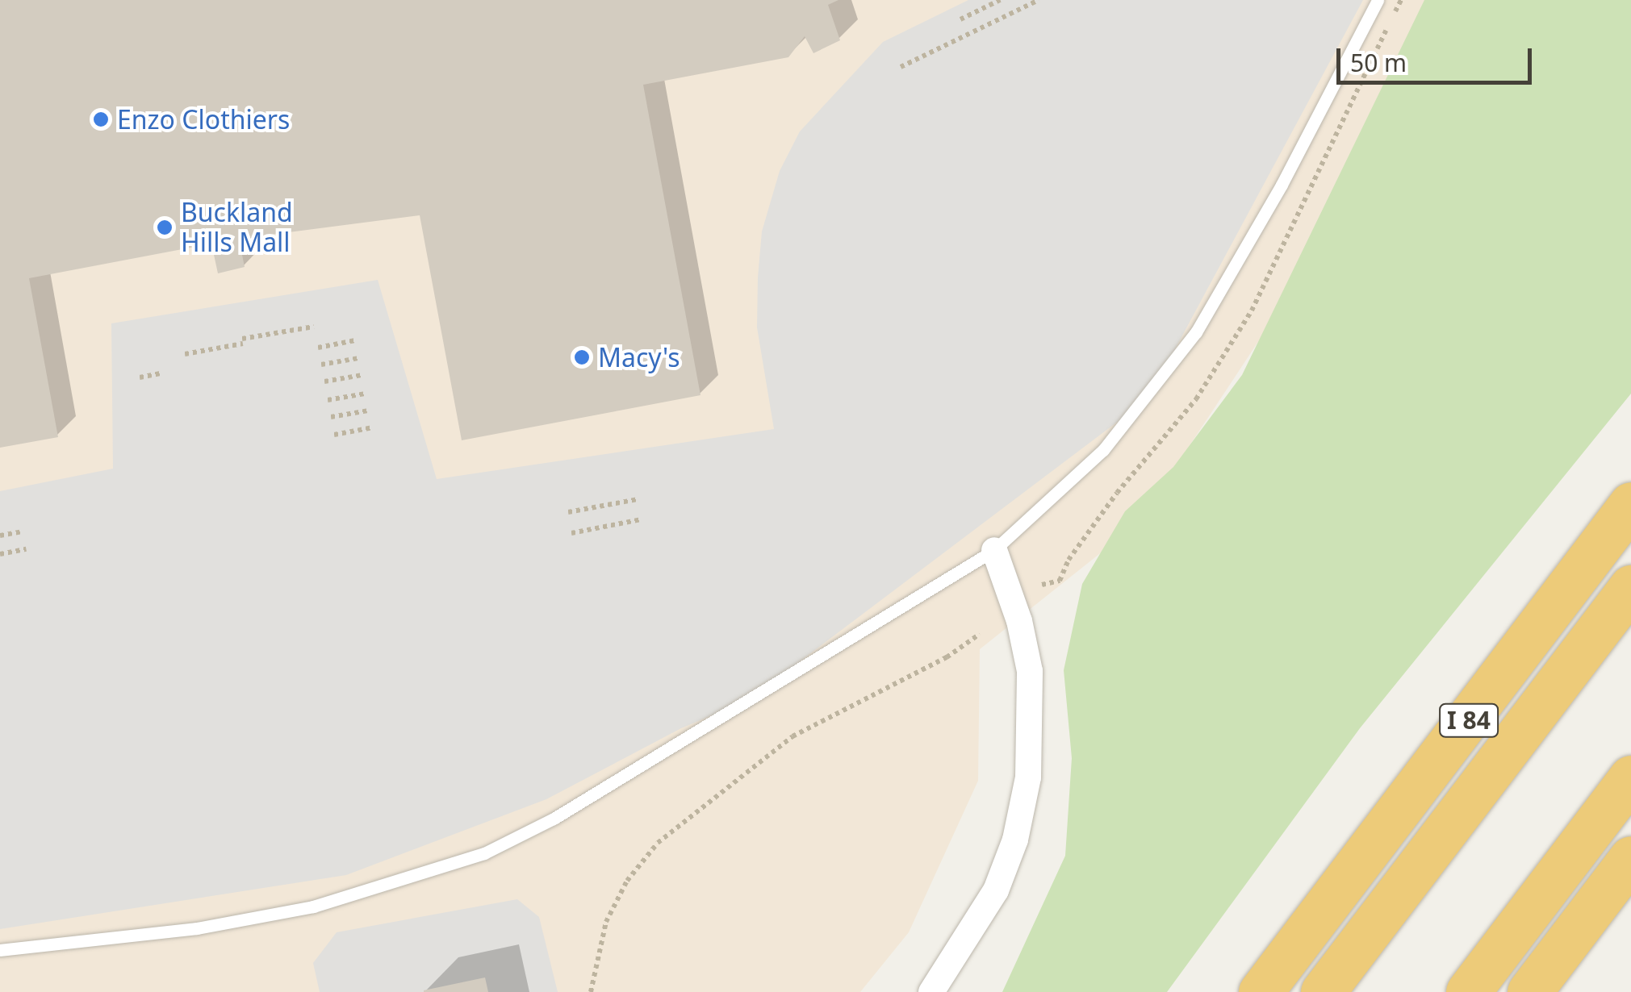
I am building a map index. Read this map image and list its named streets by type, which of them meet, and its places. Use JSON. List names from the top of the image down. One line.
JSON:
{"streets":{"highway":["I 84"]},"places":["Enzo Clothiers","Buckland Hills Mall","Macy's"],"scale_bar":"50 m"}
